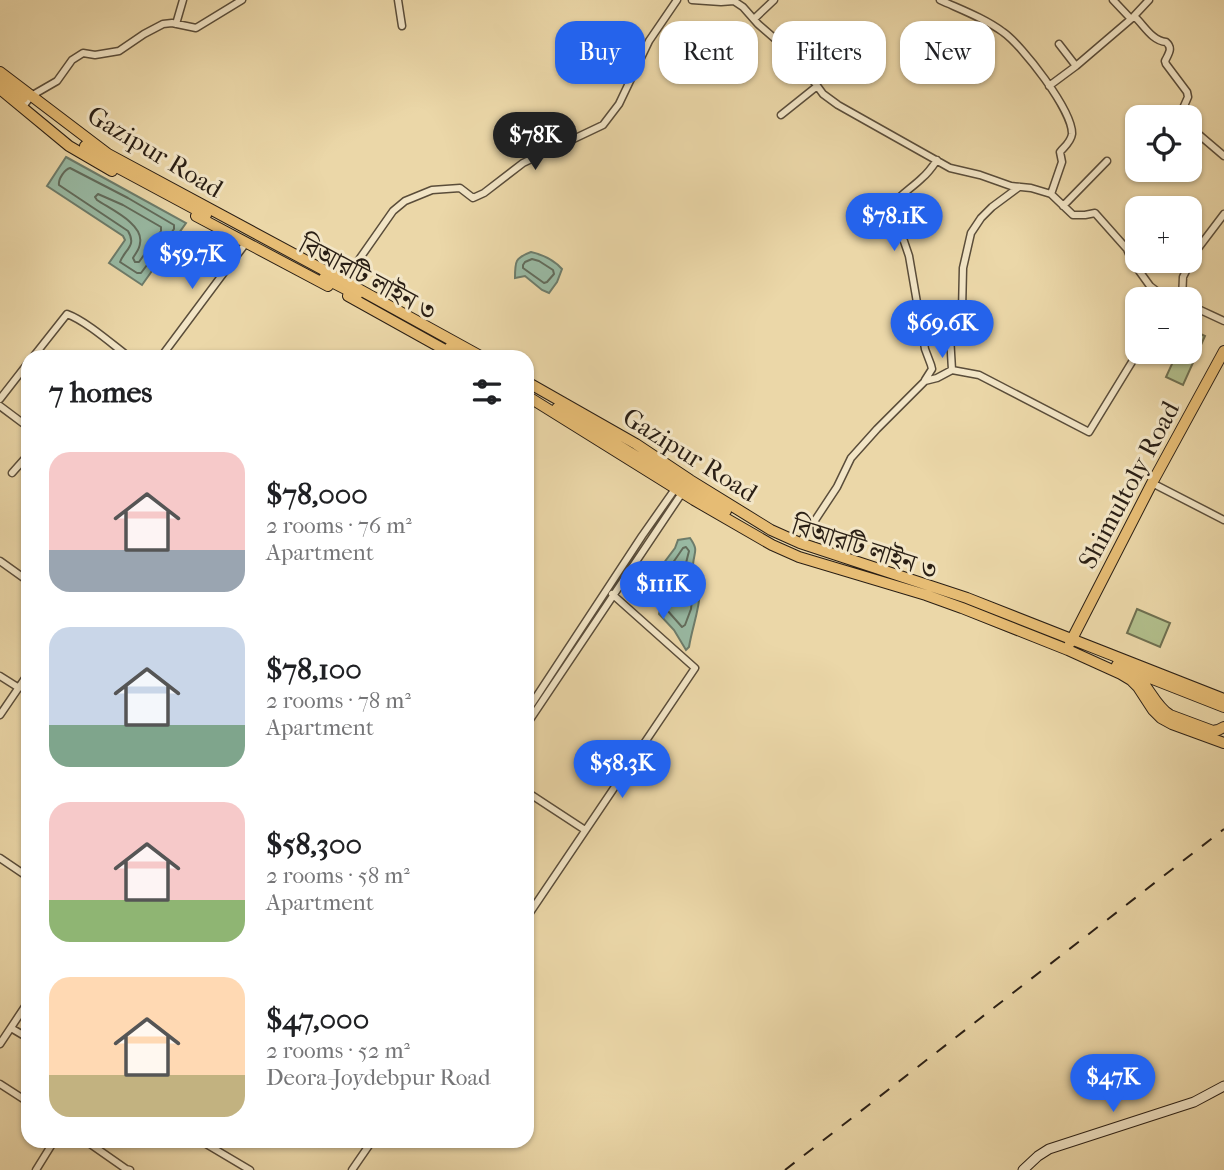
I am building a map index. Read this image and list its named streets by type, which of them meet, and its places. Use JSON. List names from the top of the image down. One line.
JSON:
{"streets":{"main road":["Gazipur Road","বিআরটি লাইন ৩","Shimultoly Road"]},"crossings":[["Gazipur Road","বিআরটি লাইন ৩"],["Gazipur Road","Shimultoly Road"],["বিআরটি লাইন ৩","Shimultoly Road"]],"page":{"chip":["Buy","Rent","Filters","New"],"map_buttons":["+","−"],"price":["$78K","$78.1K","$59.7K","$69.6K","$111K","$58.3K","$47K"],"heading":"7 homes","list":[{"name":"$78,000","note":"2 rooms · 76 m² · Apartment"},{"name":"$78,100","note":"2 rooms · 78 m² · Apartment"},{"name":"$58,300","note":"2 rooms · 58 m² · Apartment"},{"name":"$47,000","note":"2 rooms · 52 m² · Deora-Joydebpur Road"}]}}
